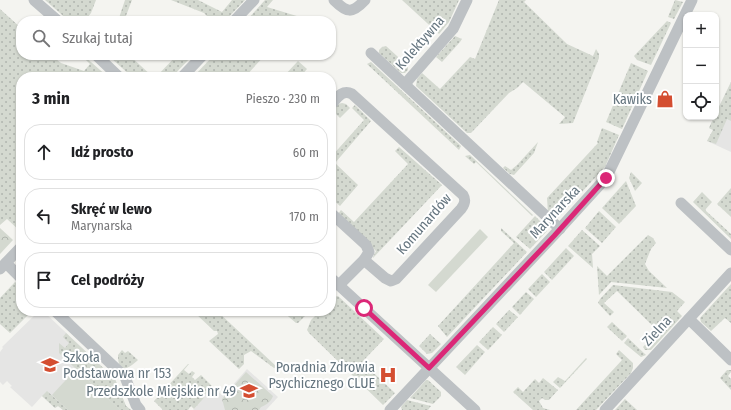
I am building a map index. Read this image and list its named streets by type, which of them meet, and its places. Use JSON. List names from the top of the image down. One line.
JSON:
{"streets":{"street":["Kolektywna","Marynarska","Komunardów","Zielna"]},"places":{"shop":["Kawiks"],"school or university":["Szkoła Podstawowa nr 153","Przedszkole Miejskie nr 49"],"hospital":["Poradnia Zdrowia Psychicznego CLUE"]},"page":{"map_buttons":["+","−"],"search":"Szukaj tutaj","heading":["3 min","Pieszo · 230 m"],"list":[["Idź prosto","60 m"],["Skręć w lewo","Marynarska","170 m"],"Cel podróży"]}}
